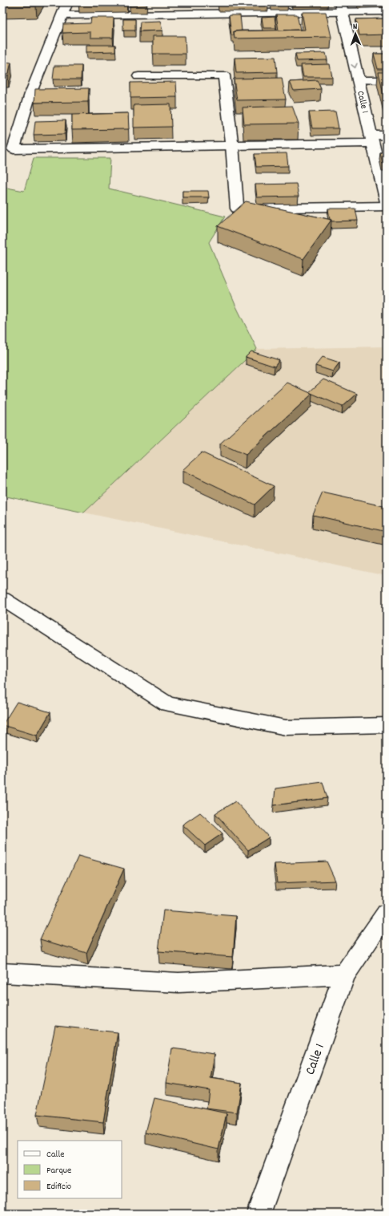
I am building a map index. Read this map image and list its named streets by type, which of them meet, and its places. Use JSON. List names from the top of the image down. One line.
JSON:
{"streets":{"street":["Calle 1"]},"legend":["Calle","Parque","Edificio"],"north":"top"}
